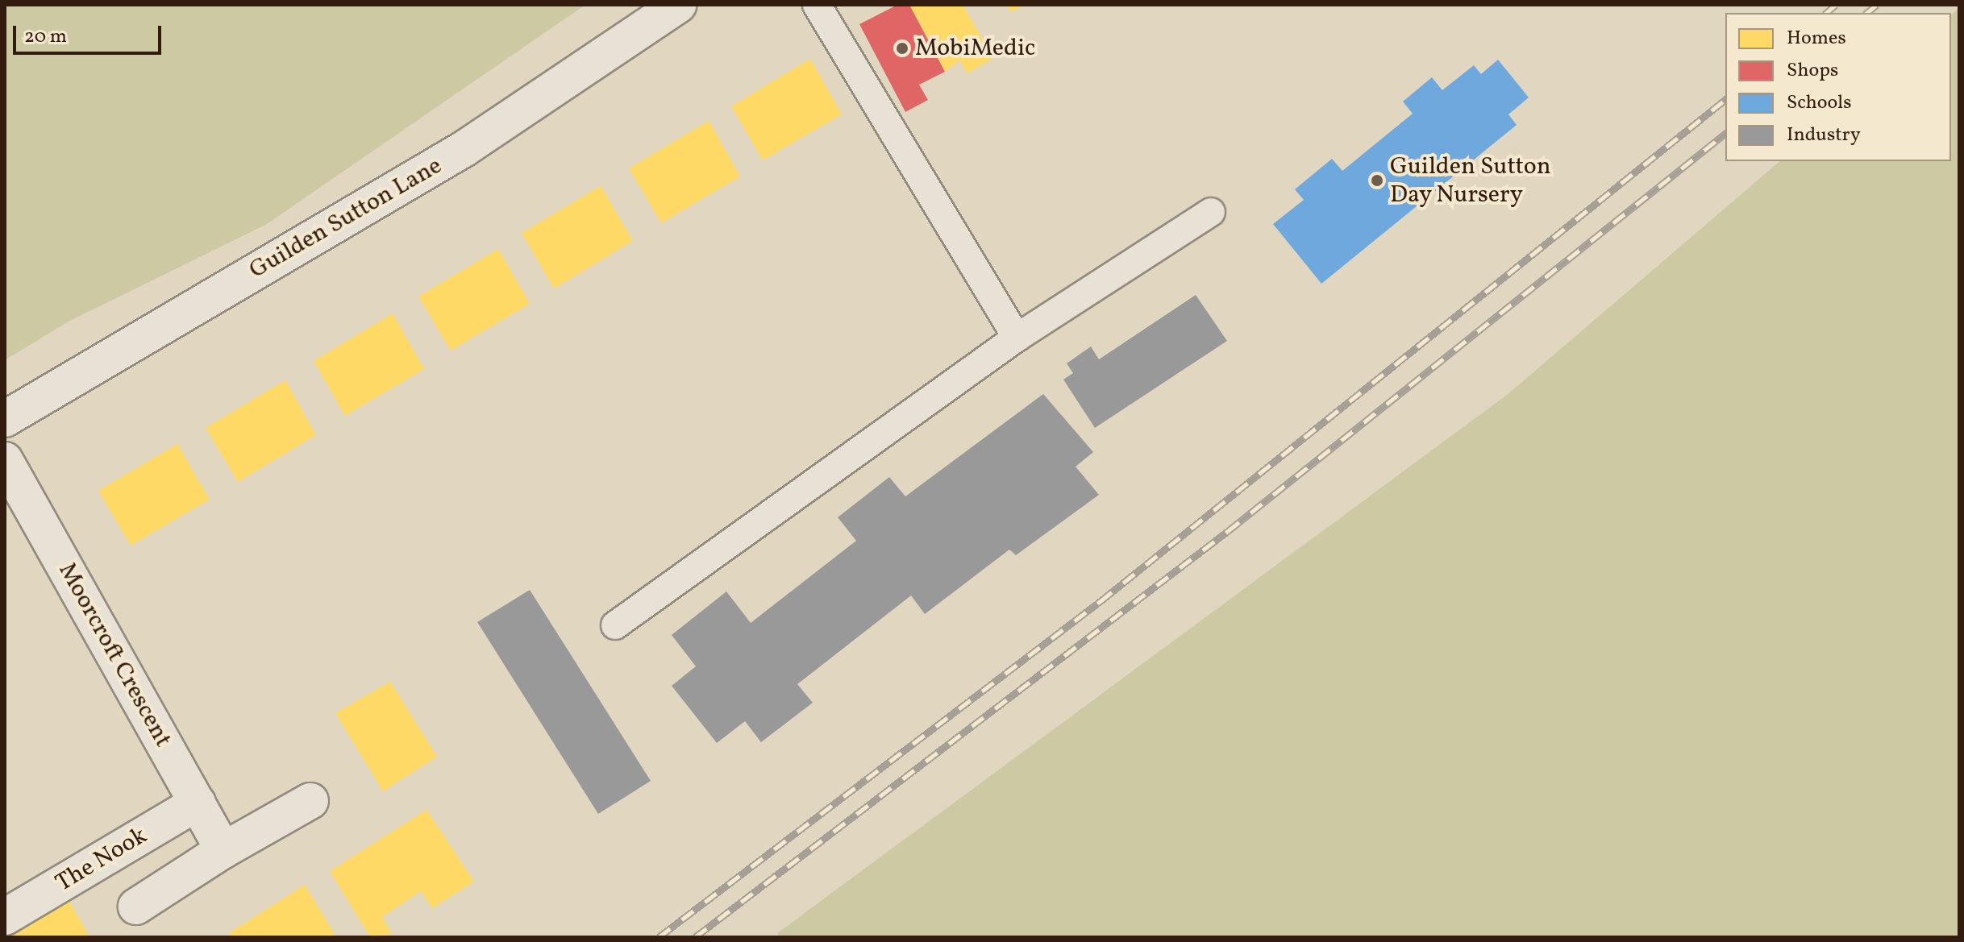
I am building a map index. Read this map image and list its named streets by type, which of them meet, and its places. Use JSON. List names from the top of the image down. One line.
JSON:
{"streets":{"street":["Guilden Sutton Lane","Moorcroft Crescent","The Nook"]},"crossings":[["Moorcroft Crescent","The Nook"]],"places":["MobiMedic","Guilden Sutton Day Nursery"],"legend":["Homes","Shops","Schools","Industry"],"scale_bar":"20 m"}
